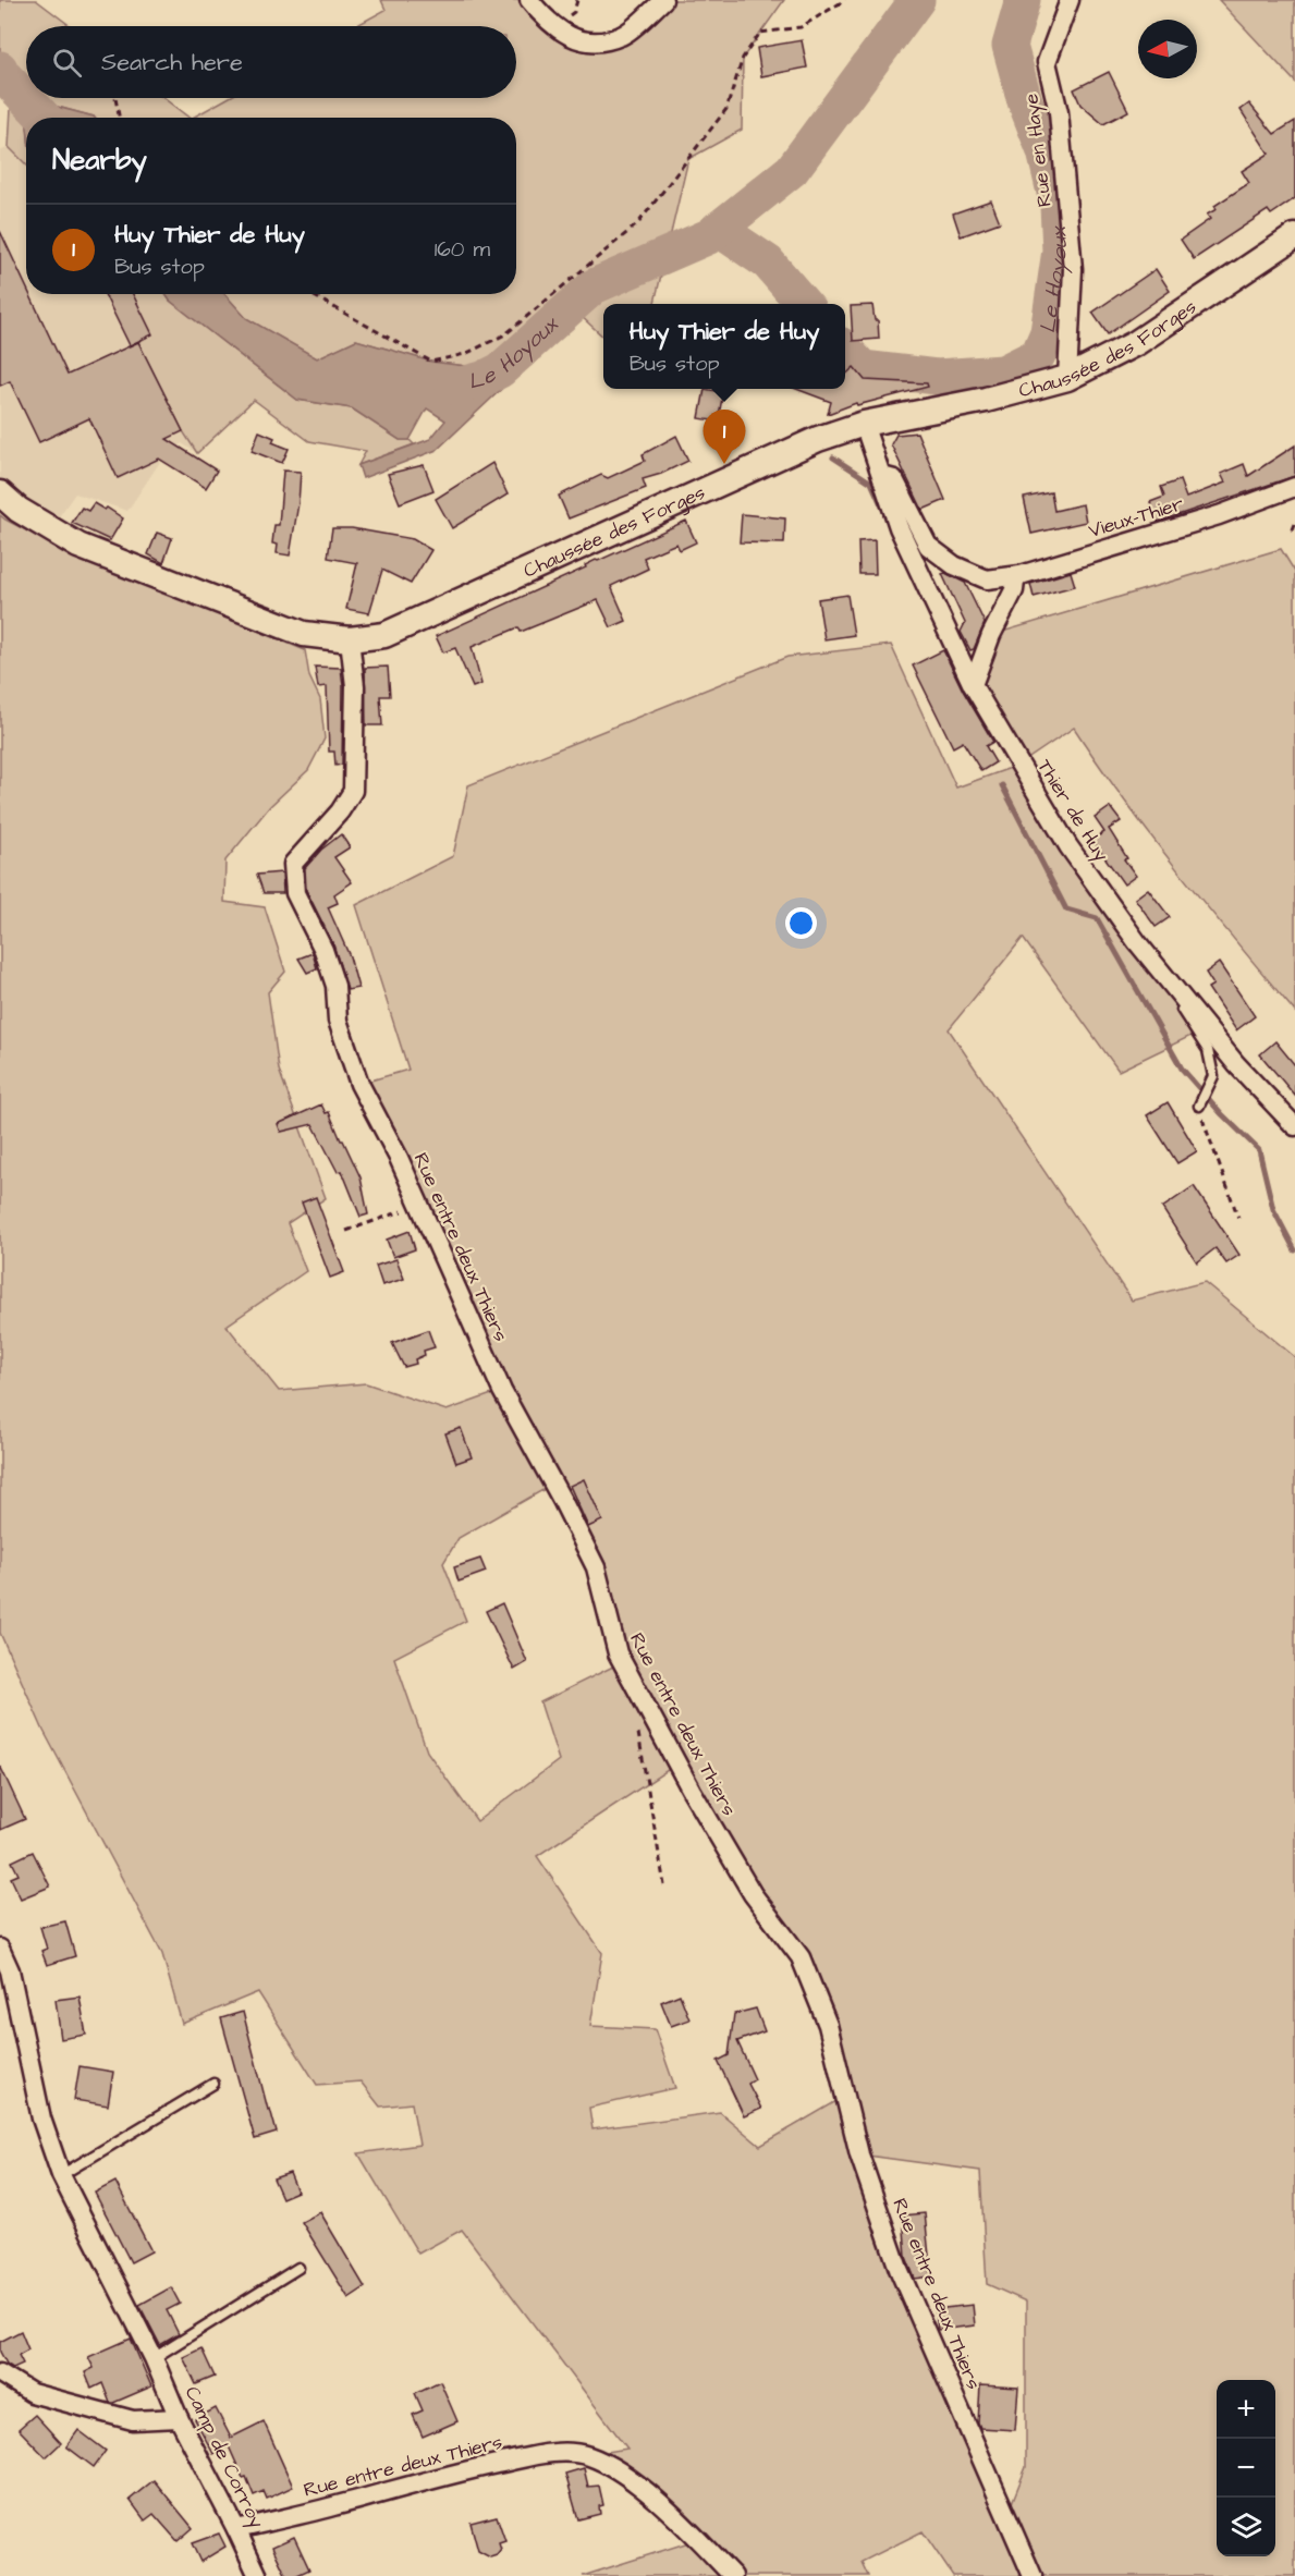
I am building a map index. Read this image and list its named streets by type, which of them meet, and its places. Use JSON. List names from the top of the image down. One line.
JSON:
{"streets":{"main road":["Chaussée des Forges"],"street":["Rue en Haye","Vieux-Thier","Thier de Huy","Rue entre deux Thiers","Camp de Corroy"]},"crossings":[["Rue en Haye","Chaussée des Forges"],["Chaussée des Forges","Thier de Huy"],["Chaussée des Forges","Rue entre deux Thiers"],["Vieux-Thier","Thier de Huy"],["Rue entre deux Thiers","Camp de Corroy"]],"water":["Le Hoyoux"],"north":"left","page":{"search":"Search here","heading":"Nearby","list":[{"mark":"1","name":"Huy Thier de Huy","note":"Bus stop","value":"160 m"}],"popup":["Huy Thier de Huy","Bus stop"],"pins":"1","map_buttons":["+","−"]}}
